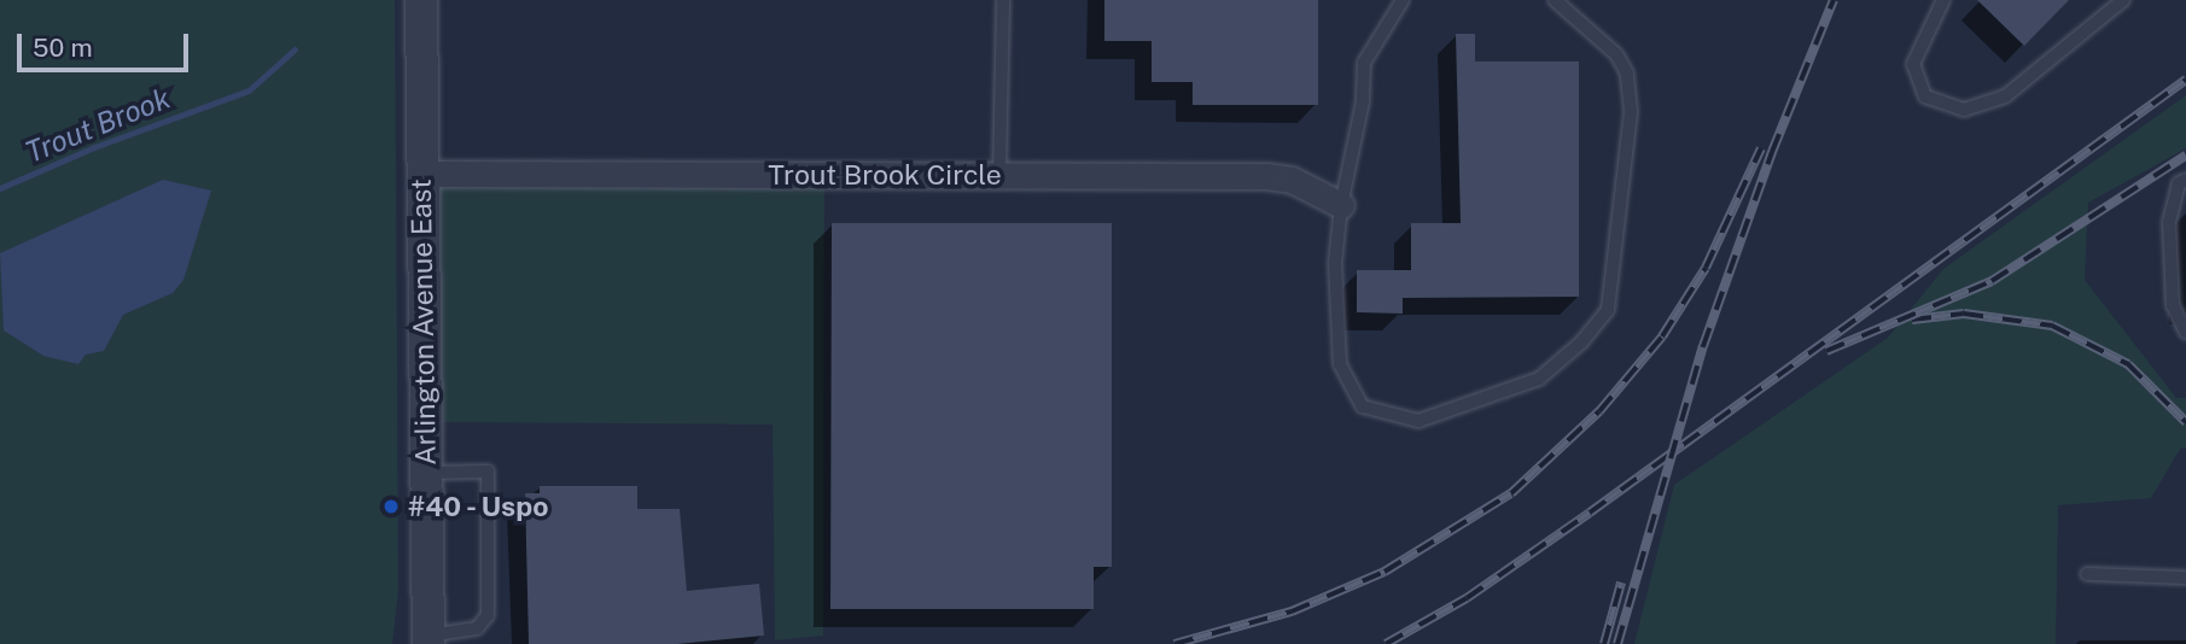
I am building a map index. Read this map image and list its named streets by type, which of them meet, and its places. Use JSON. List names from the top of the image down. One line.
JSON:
{"streets":{"street":["Trout Brook Circle","Arlington Avenue East"]},"crossings":[["Trout Brook Circle","Arlington Avenue East"]],"water":["Trout Brook"],"places":["#40 - Uspo"],"scale_bar":"50 m"}
